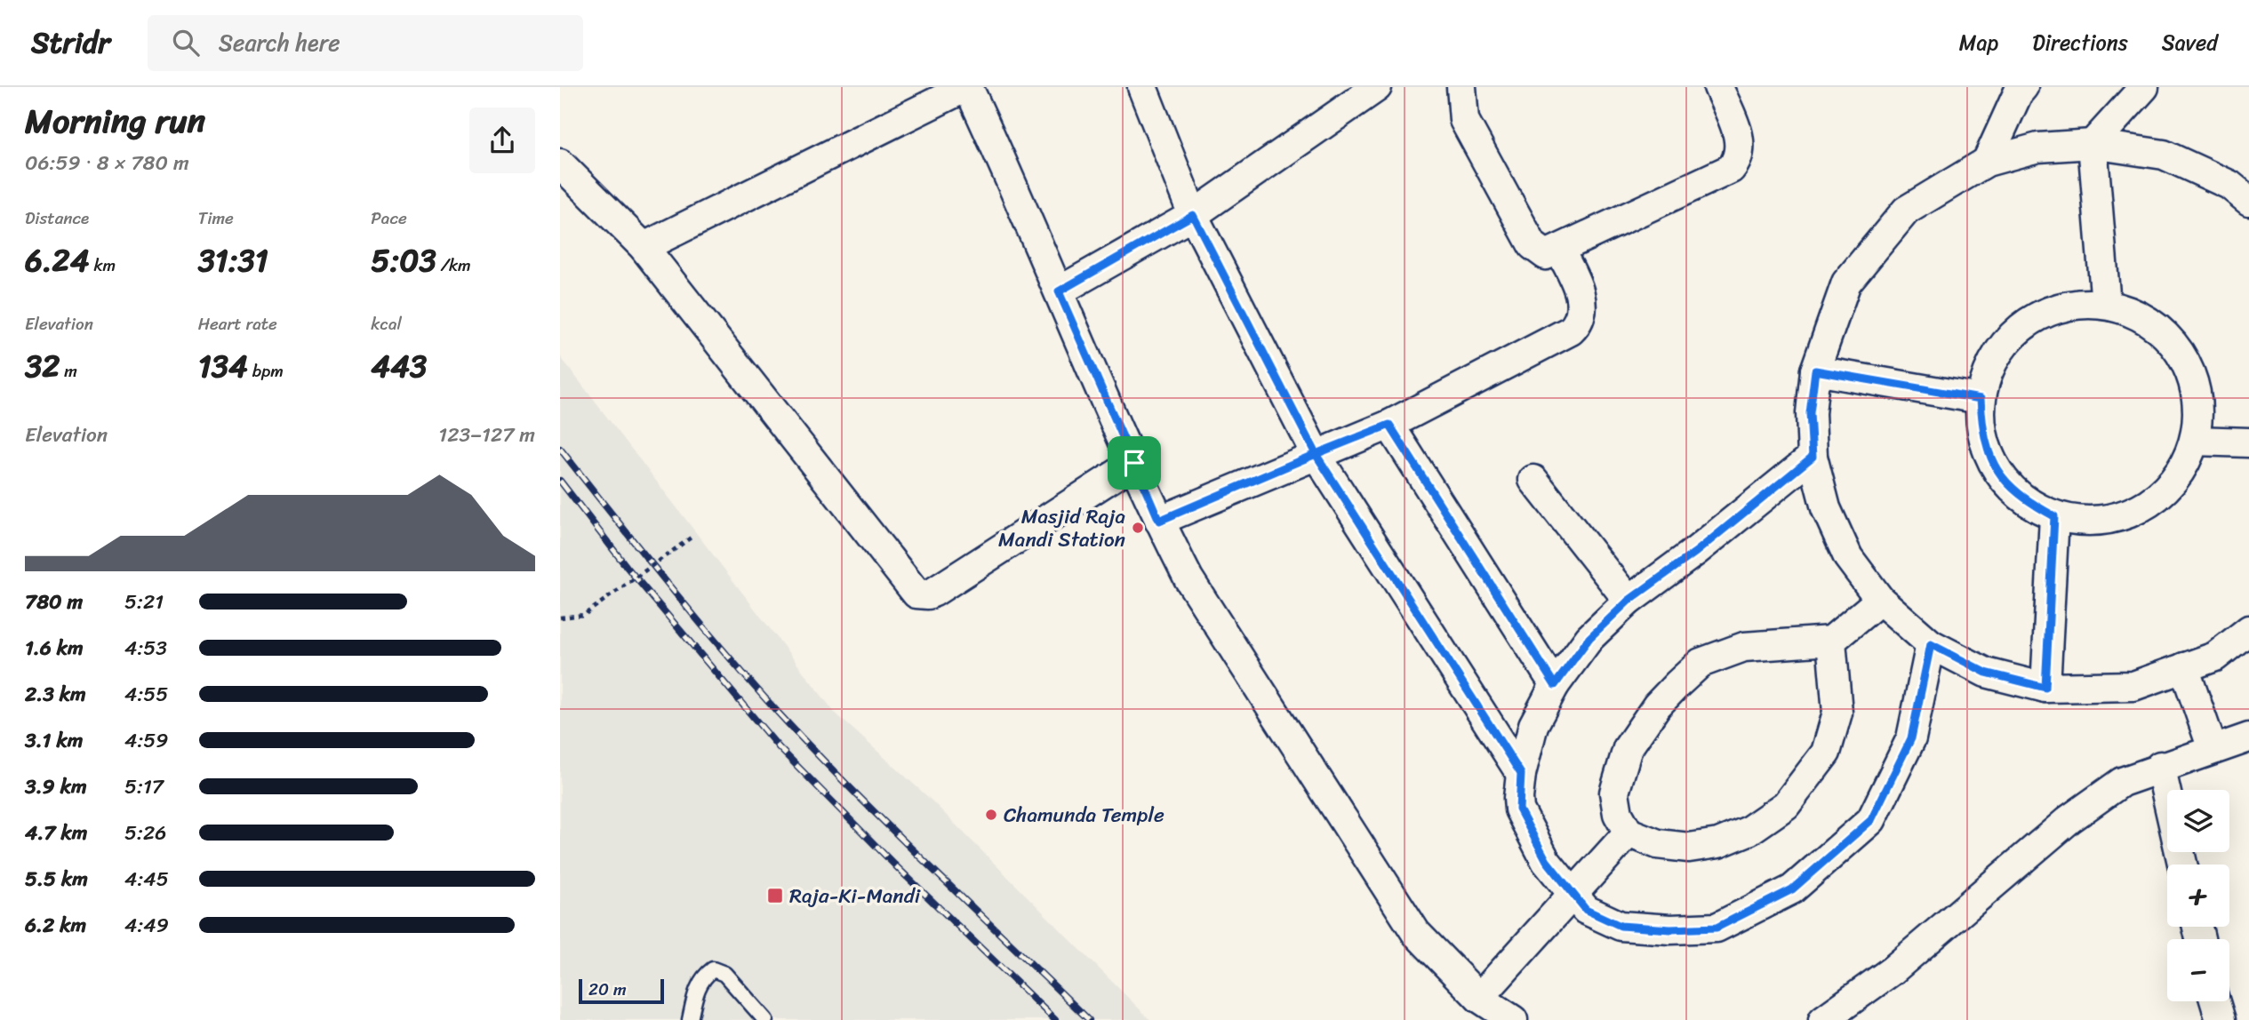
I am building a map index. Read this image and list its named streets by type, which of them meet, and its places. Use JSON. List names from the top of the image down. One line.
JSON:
{"places":{"other":["Masjid Raja Mandi Station","Chamunda Temple"],"transit":["Raja-Ki-Mandi"]},"scale_bar":"20 m","page":{"header":"Stridr","search":"Search here","nav":["Map","Directions","Saved"],"heading":["Morning run","06:59 · 8 × 780 m"],"stats":[["Distance","6.24 km"],["Time","31:31"],["Pace","5:03 /km"],["Elevation","32 m"],["Heart rate","134 bpm"],["kcal","443"]],"chart":["Elevation","123–127 m"],"list":[{"name":"780 m","note":"5:21"},{"name":"1.6 km","note":"4:53"},{"name":"2.3 km","note":"4:55"},{"name":"3.1 km","note":"4:59"},{"name":"3.9 km","note":"5:17"},{"name":"4.7 km","note":"5:26"},{"name":"5.5 km","note":"4:45"},{"name":"6.2 km","note":"4:49"}],"map_buttons":["+","−"],"scale":"20 m"}}
